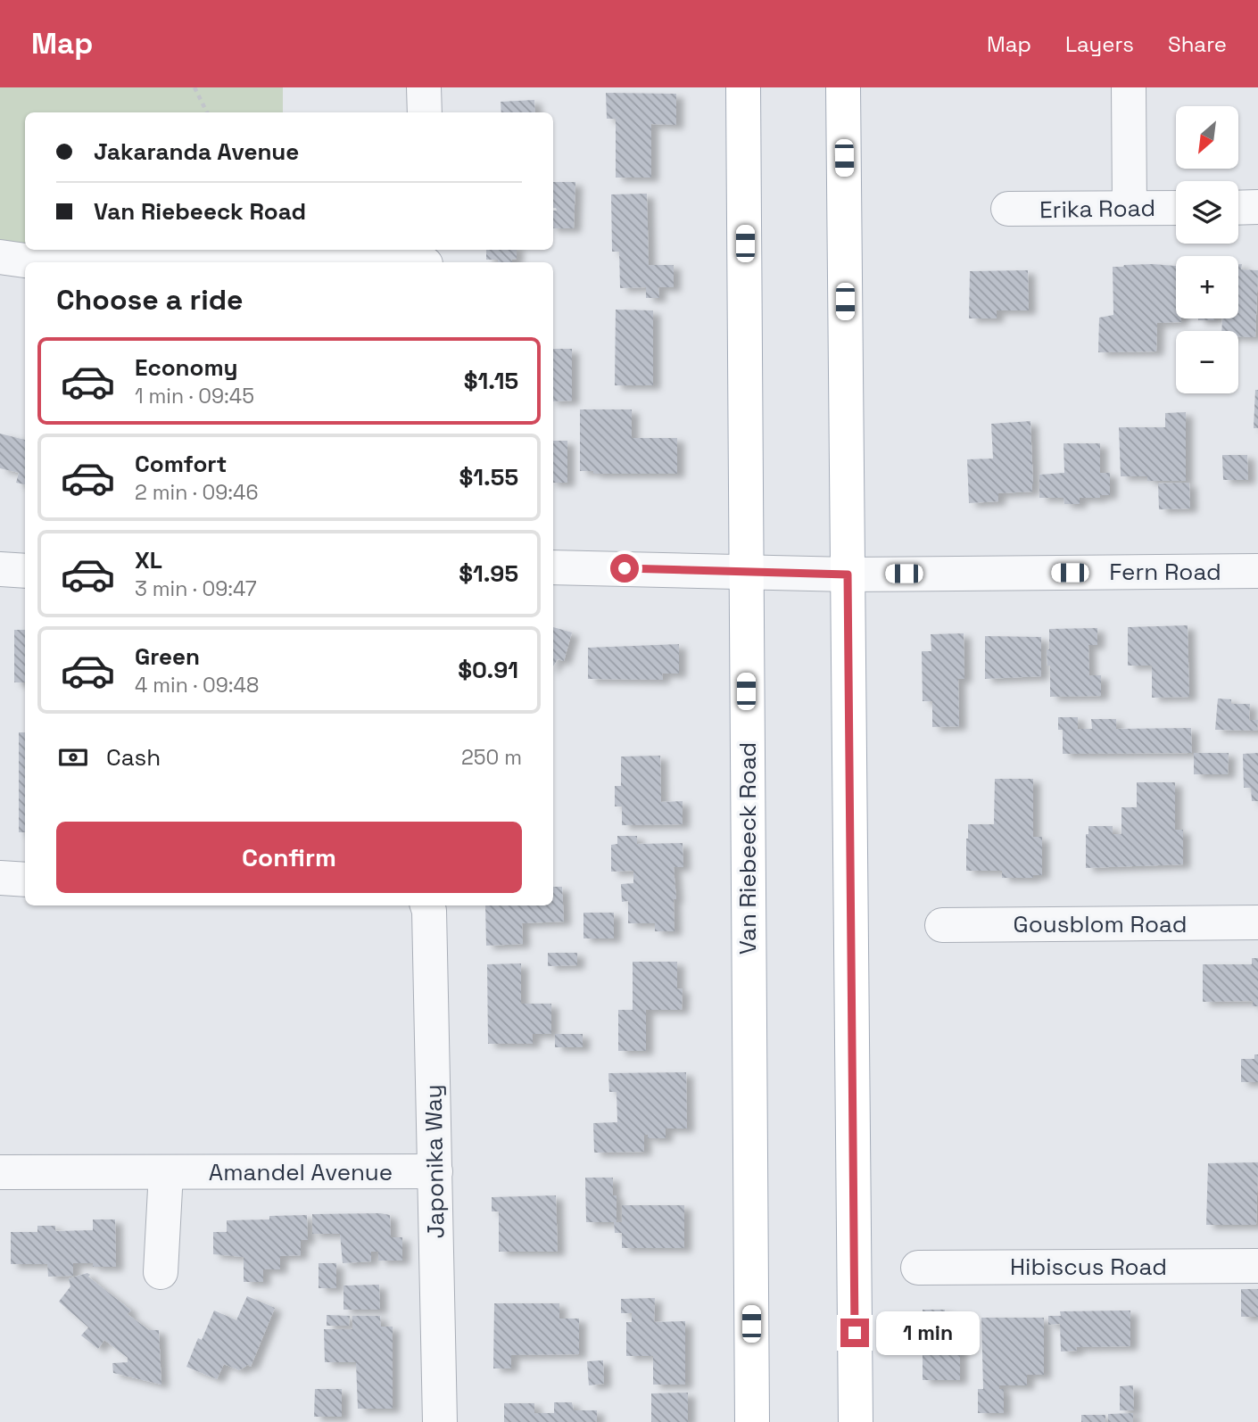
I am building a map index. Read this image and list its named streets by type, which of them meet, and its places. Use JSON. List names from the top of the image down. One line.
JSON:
{"streets":{"main road":["Van Riebeeck Road"],"street":["Erika Road","Fern Road","Gousblom Road","Japonika Way","Amandel Avenue","Hibiscus Road"]},"crossings":[["Fern Road","Van Riebeeck Road"],["Japonika Way","Amandel Avenue"]],"north":"bottom left","page":{"header":"Map","nav":["Map","Layers","Share"],"map_buttons":["+","−"],"banner":["Jakaranda Avenue","Van Riebeeck Road"],"heading":"Choose a ride","list":[{"name":"Economy","note":"1 min · 09:45","value":"$1.15"},{"name":"Comfort","note":"2 min · 09:46","value":"$1.55"},{"name":"XL","note":"3 min · 09:47","value":"$1.95"},{"name":"Green","note":"4 min · 09:48","value":"$0.91"}],"pay":["Cash","250 m"],"buttons":"Confirm","bubble":"1 min"}}
